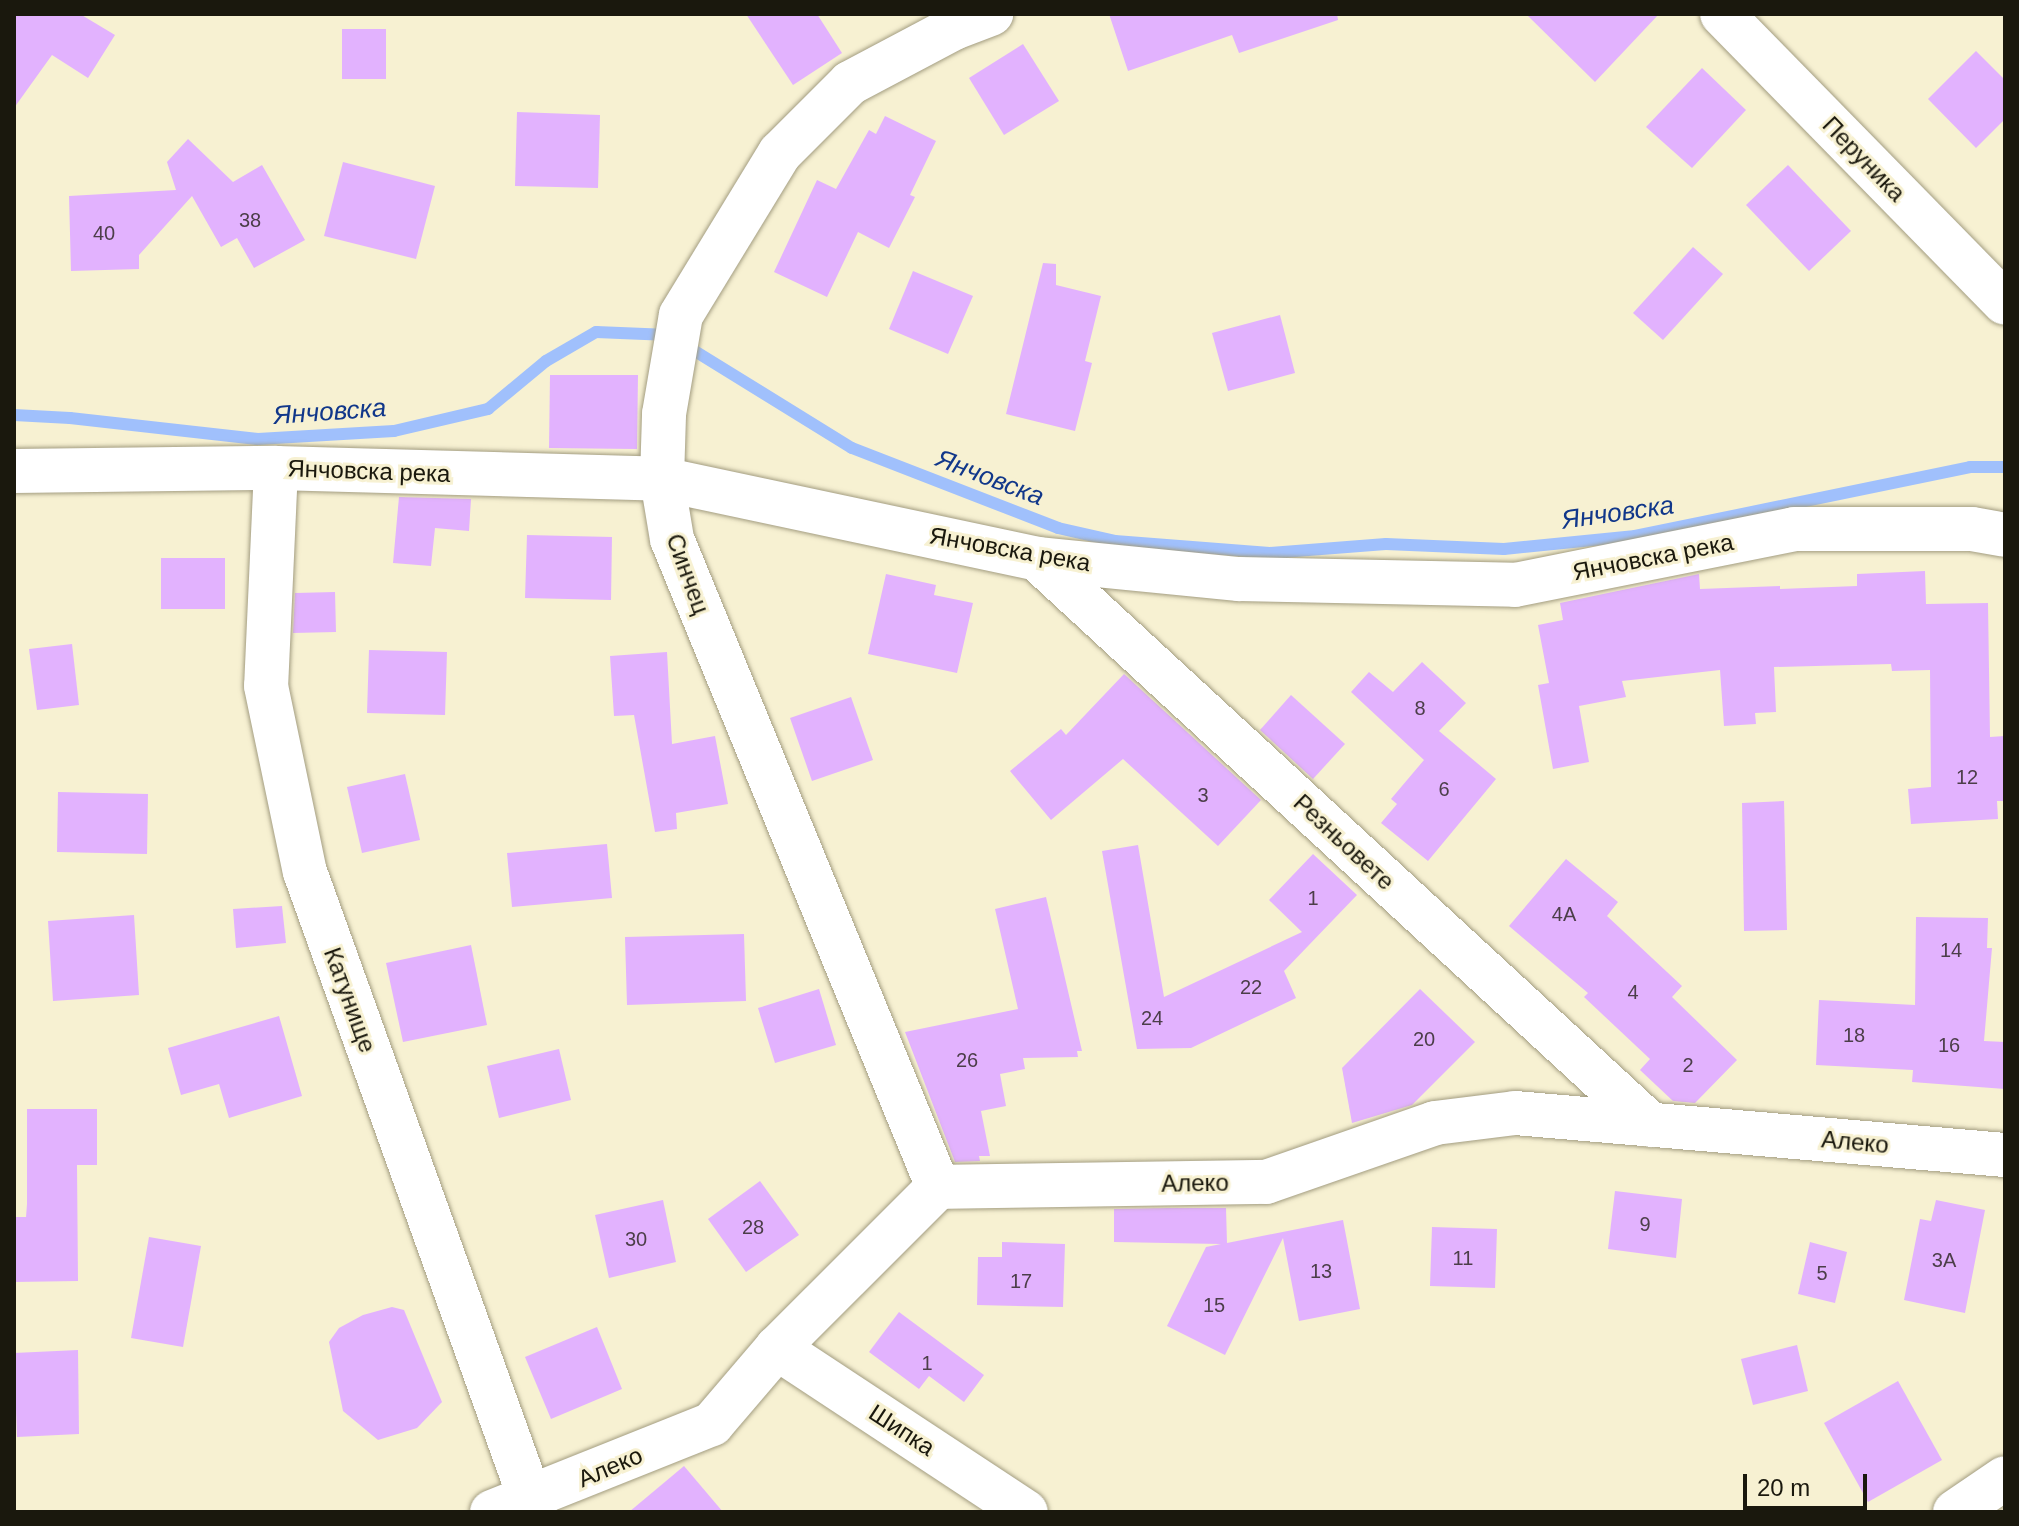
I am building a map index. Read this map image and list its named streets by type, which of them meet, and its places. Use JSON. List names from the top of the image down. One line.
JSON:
{"streets":{"street":["Перуника","Янчовска река","Синчец","Резньовете","Катунище","Алеко","Шипка"]},"crossings":[["Янчовска река","Синчец"],["Янчовска река","Резньовете"],["Янчовска река","Катунище"],["Синчец","Алеко"],["Резньовете","Алеко"],["Катунище","Алеко"],["Алеко","Шипка"]],"water":["Янчовска"],"house_numbers":["38","40","8","12","6","3","1","4А","14","22","4","24","18","20","16","26","2","9","28","30","11","3А","13","5","17","15","1"],"scale_bar":"20 m"}
